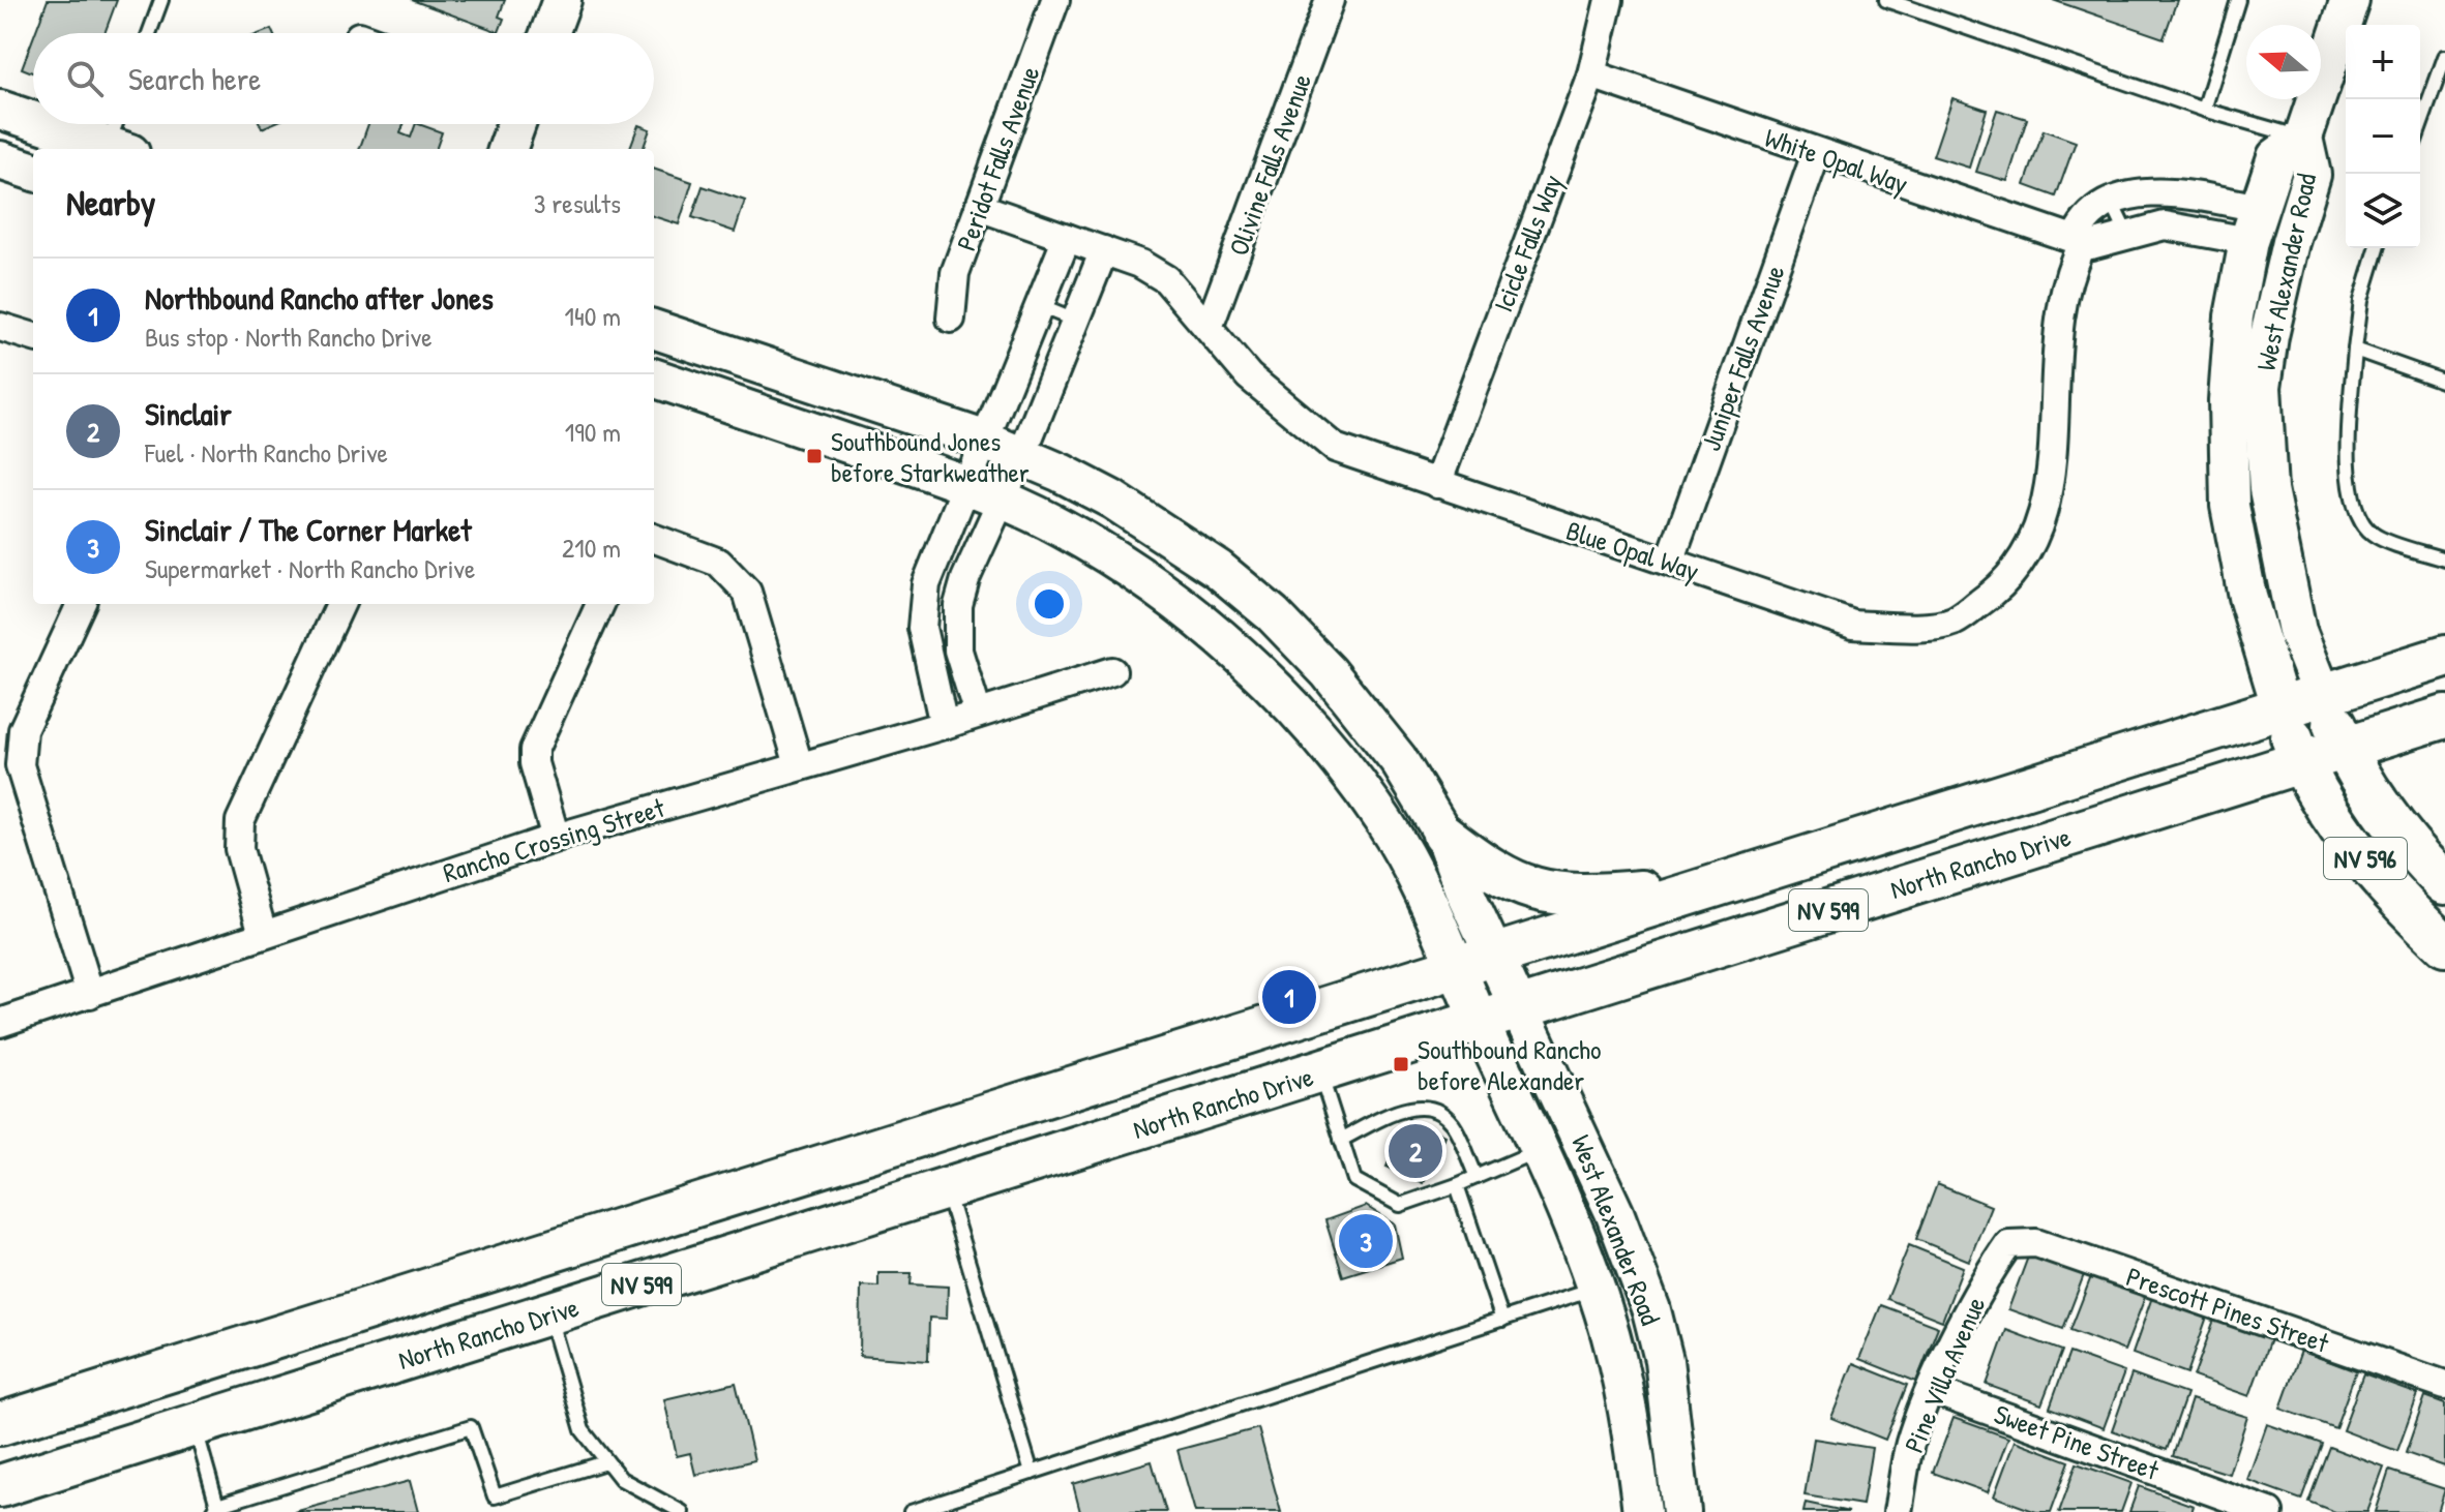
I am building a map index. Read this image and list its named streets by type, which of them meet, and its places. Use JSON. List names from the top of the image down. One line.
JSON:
{"streets":{"main road":["West Alexander Road","NV 596","North Rancho Drive","NV 599"],"street":["Peridot Falls Avenue","White Opal Way","Olivine Falls Avenue","Icicle Falls Way","Juniper Falls Avenue","Blue Opal Way","Rancho Crossing Street","Prescott Pines Street","Pine Villa Avenue","Sweet Pine Street"]},"crossings":[["Peridot Falls Avenue","Blue Opal Way"],["White Opal Way","Icicle Falls Way"],["White Opal Way","Juniper Falls Avenue"],["White Opal Way","Blue Opal Way"],["Olivine Falls Avenue","Blue Opal Way"],["Icicle Falls Way","Blue Opal Way"],["West Alexander Road","Blue Opal Way"],["West Alexander Road","NV 596"],["West Alexander Road","North Rancho Drive"],["West Alexander Road","NV 599"],["Juniper Falls Avenue","Blue Opal Way"],["NV 596","North Rancho Drive"],["NV 596","NV 599"],["Prescott Pines Street","Pine Villa Avenue"],["Pine Villa Avenue","Sweet Pine Street"]],"places":{"transit":["Southbound Jones before Starkweather","Southbound Rancho before Alexander"]},"north":"left","page":{"map_buttons":["+","−"],"search":"Search here","heading":["Nearby","3 results"],"list":[{"mark":"1","name":"Northbound Rancho after Jones","note":"Bus stop · North Rancho Drive","value":"140 m"},{"mark":"2","name":"Sinclair","note":"Fuel · North Rancho Drive","value":"190 m"},{"mark":"3","name":"Sinclair / The Corner Market","note":"Supermarket · North Rancho Drive","value":"210 m"}],"pins":["1","2","3"]}}
